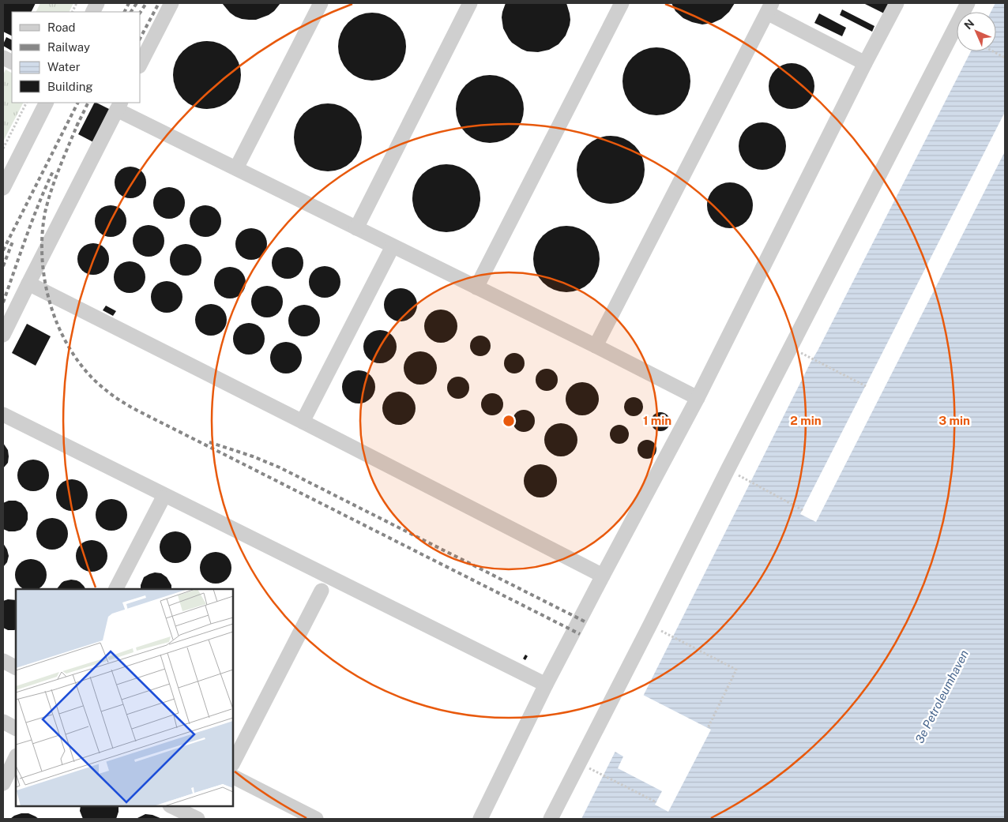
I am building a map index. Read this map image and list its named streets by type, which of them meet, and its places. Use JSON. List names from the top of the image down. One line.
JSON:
{"water":["3e Petroleumhaven"],"legend":["Road","Railway","Water","Building"],"north":"top left","rings":["1 min","2 min","3 min"]}
